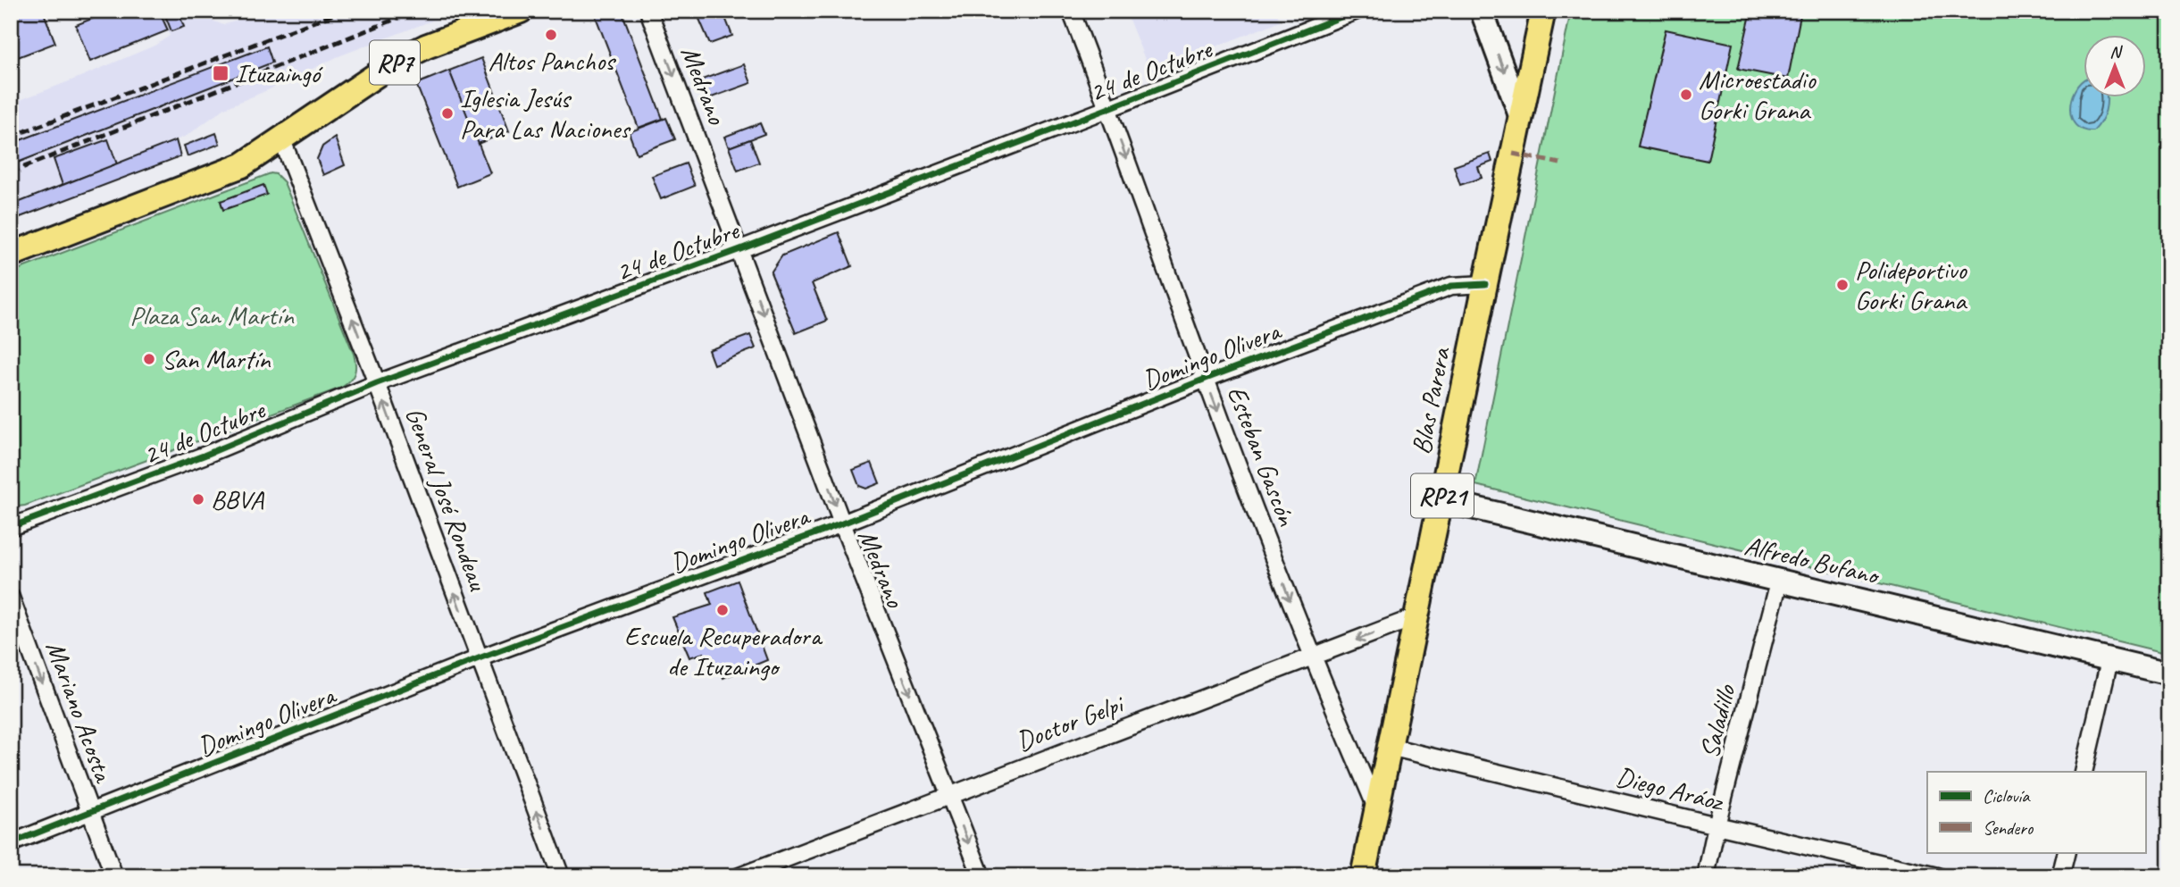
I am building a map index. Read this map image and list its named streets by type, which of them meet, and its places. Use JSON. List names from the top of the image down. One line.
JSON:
{"streets":{"main road":["RP7","Blas Parera","RP21"],"street":["24 de Octubre","Medrano","Domingo Olivera","Esteban Gascón","General José Rondeau","Alfredo Bufano","Mariano Acosta","Saladillo","Doctor Gelpi","Diego Aráoz"]},"crossings":[["RP7","General José Rondeau"],["24 de Octubre","Medrano"],["24 de Octubre","Esteban Gascón"],["24 de Octubre","General José Rondeau"],["Medrano","Domingo Olivera"],["Medrano","Doctor Gelpi"],["Domingo Olivera","Blas Parera"],["Domingo Olivera","Esteban Gascón"],["Domingo Olivera","General José Rondeau"],["Domingo Olivera","Mariano Acosta"],["Blas Parera","Esteban Gascón"],["Blas Parera","Alfredo Bufano"],["Blas Parera","Doctor Gelpi"],["Blas Parera","Diego Aráoz"],["Esteban Gascón","Doctor Gelpi"],["Alfredo Bufano","Saladillo"],["Saladillo","Diego Aráoz"]],"one_way":["Medrano","Esteban Gascón","General José Rondeau","Mariano Acosta"],"parks":["Plaza San Martín"],"places":{"other":["Altos Panchos","Microestadio Gorki Grana","Iglesia Jesús Para Las Naciones","Polideportivo Gorki Grana","San Martín","BBVA","Escuela Recuperadora de Ituzaingo"],"transit":["Ituzaingó"]},"legend":["Ciclovía","Sendero"],"north":"top"}
